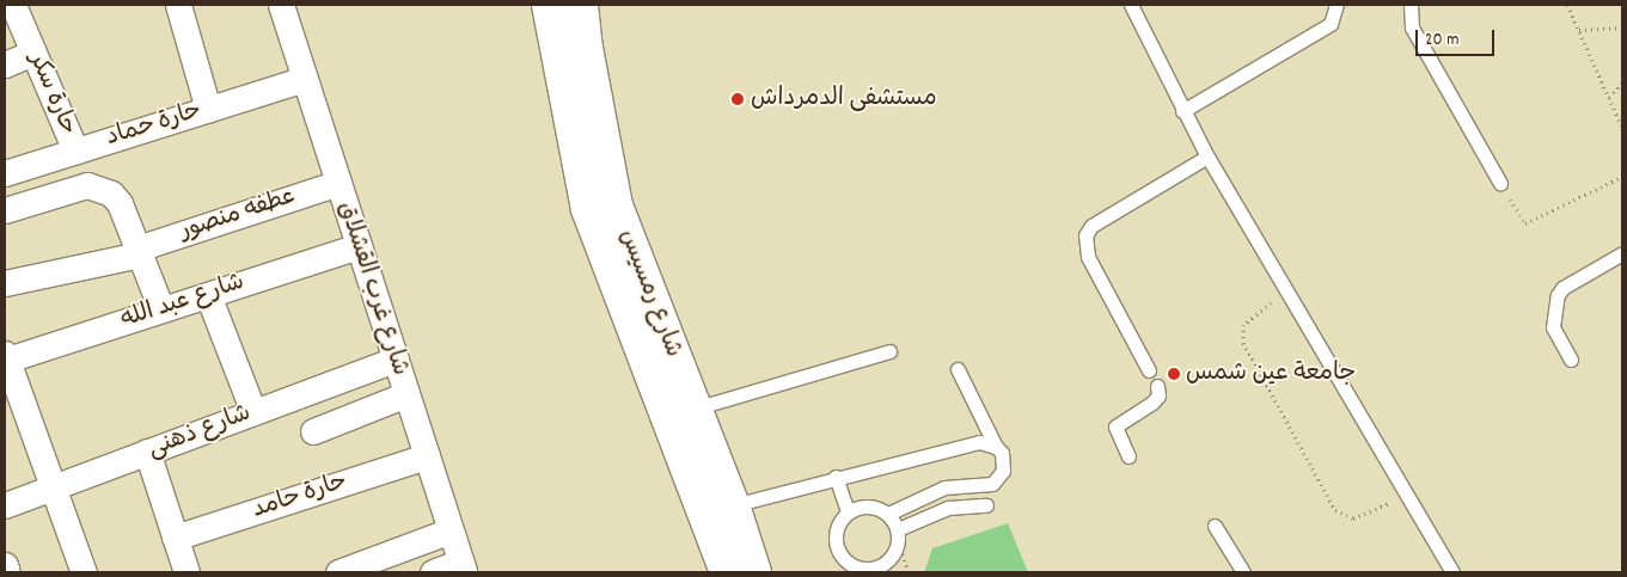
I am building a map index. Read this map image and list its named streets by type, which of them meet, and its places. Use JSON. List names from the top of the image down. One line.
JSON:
{"streets":{"main road":["شارع رمسيس"],"street":["حارة سكر","حارة حماد","عطفه منصور","شارع غرب القشلاق","شارع عبد الله","شارع ذهنى","حارة حامد"]},"crossings":[["حارة سكر","حارة حماد"],["حارة حماد","شارع غرب القشلاق"],["عطفه منصور","شارع غرب القشلاق"],["شارع غرب القشلاق","شارع عبد الله"],["شارع غرب القشلاق","شارع ذهنى"],["شارع غرب القشلاق","حارة حامد"]],"places":["مستشفى الدمرداش","جامعة عين شمس"],"scale_bar":"20 m"}
